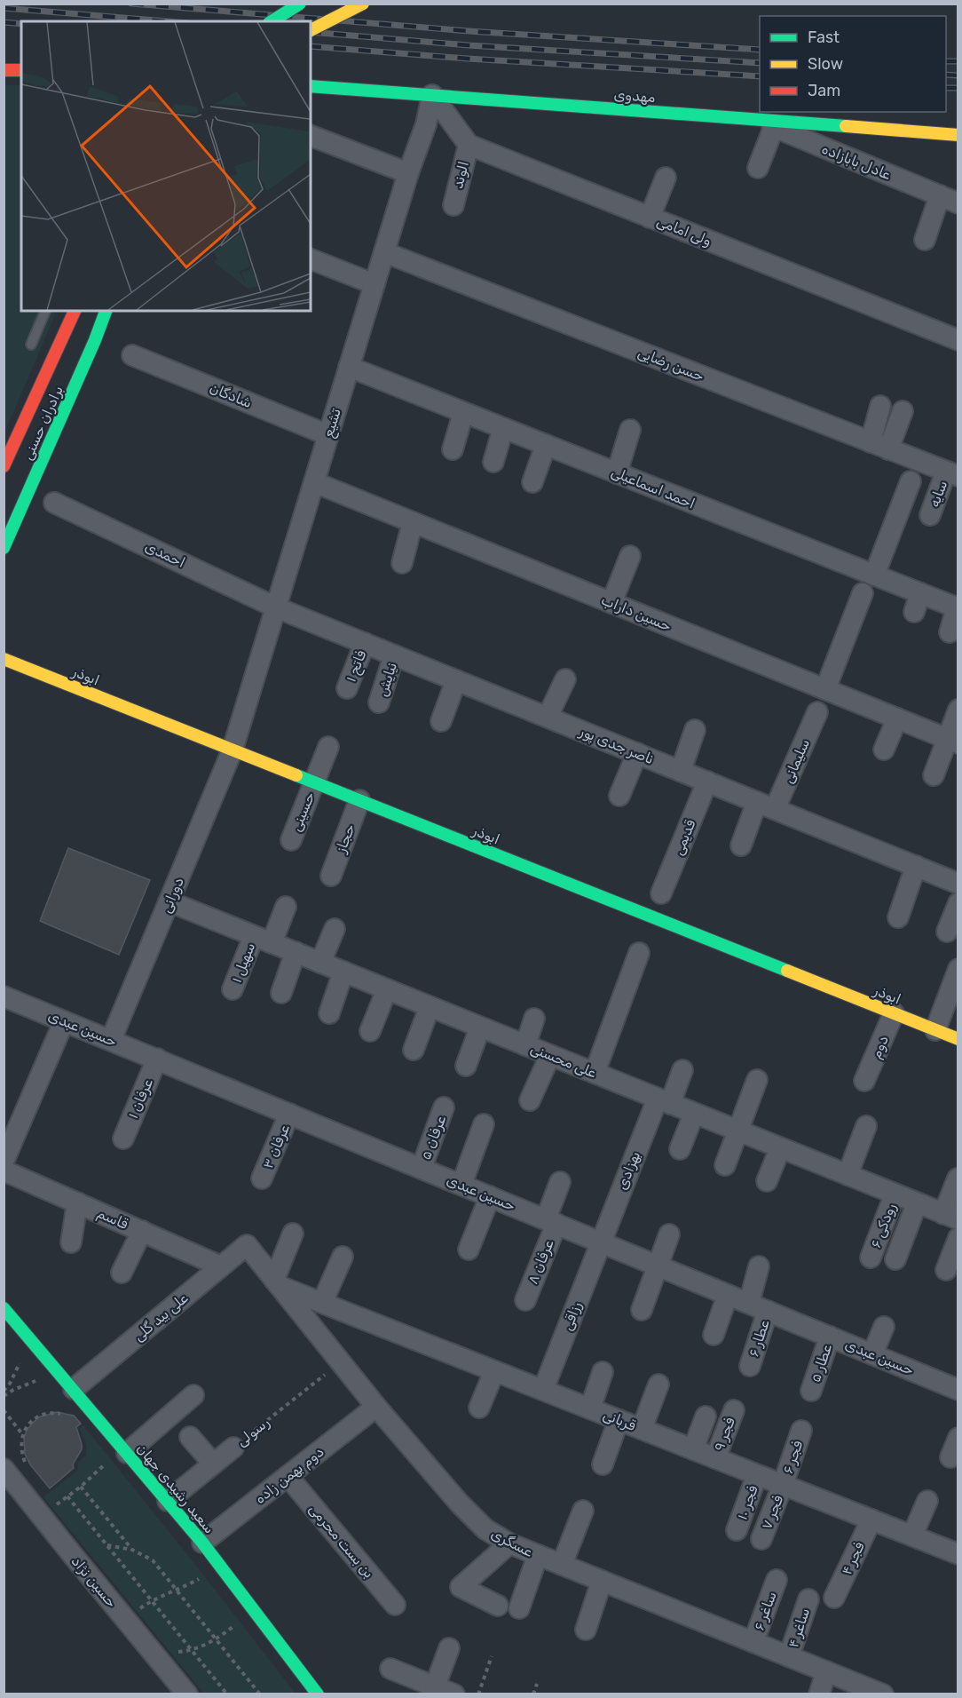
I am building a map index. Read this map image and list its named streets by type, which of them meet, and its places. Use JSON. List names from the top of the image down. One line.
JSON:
{"streets":{"main road":["مهدوی","برادران حسنی","ابوذر","سعید رشیدی جهان"],"street":["عادل بابازاده","الوند","ولی امامی","حسن رضایی","شادگان","تشیع","احمد اسماعیلی","سایه","احمدی","حسین داراب","فاتح ۱","نیایش","ناصر جدی پور","سلیمانی","حسینی","قدیمی","حجاز","دورانی","سهیل ۱","حسین عبدی","دوم","علی محسنی","عرفان ۱","عرفان ۵","عرفان ۳","بهزادی","قاسم","رودکی ۶","عرفان ۸","رزاقی","علی بید گلی","عطار ۶","عطار ۵","قربانی","رسولی","فجر ۹","فجر ۶","دوم بهمن زاده","فجر ۱۰","فجر ۷","بن بست محرمی","عسگری","فجر ۴","حسین نژاد","ساغر ۶","ساغر ۴"]},"crossings":[["مهدوی","عادل بابازاده"],["مهدوی","تشیع"],["الوند","ولی امامی"],["حسن رضایی","تشیع"],["حسن رضایی","سایه"],["شادگان","تشیع"],["تشیع","احمد اسماعیلی"],["تشیع","احمدی"],["تشیع","حسین داراب"],["تشیع","ابوذر"],["تشیع","ناصر جدی پور"],["تشیع","دورانی"],["احمدی","ناصر جدی پور"],["فاتح ۱","ناصر جدی پور"],["ابوذر","حسینی"],["ابوذر","حجاز"],["ابوذر","دورانی"],["ابوذر","دوم"],["نیایش","ناصر جدی پور"],["ناصر جدی پور","سلیمانی"],["ناصر جدی پور","قدیمی"],["دورانی","حسین عبدی"],["دورانی","علی محسنی"],["سهیل ۱","علی محسنی"],["حسین عبدی","عرفان ۱"],["حسین عبدی","عرفان ۵"],["حسین عبدی","عرفان ۳"],["حسین عبدی","بهزادی"],["حسین عبدی","عرفان ۸"],["حسین عبدی","رزاقی"],["حسین عبدی","عطار ۶"],["حسین عبدی","عطار ۵"],["علی محسنی","بهزادی"],["علی محسنی","رودکی ۶"],["بهزادی","رزاقی"],["قاسم","علی بید گلی"],["رزاقی","قربانی"],["علی بید گلی","سعید رشیدی جهان"],["علی بید گلی","عسگری"],["قربانی","فجر ۹"],["قربانی","فجر ۶"],["قربانی","فجر ۱۰"],["قربانی","فجر ۷"],["قربانی","عسگری"],["قربانی","فجر ۴"],["رسولی","سعید رشیدی جهان"],["رسولی","عسگری"],["فجر ۶","فجر ۷"],["دوم بهمن زاده","سعید رشیدی جهان"],["دوم بهمن زاده","بن بست محرمی"],["دوم بهمن زاده","عسگری"],["عسگری","ساغر ۶"],["عسگری","ساغر ۴"]],"legend":["Fast","Slow","Jam"]}
